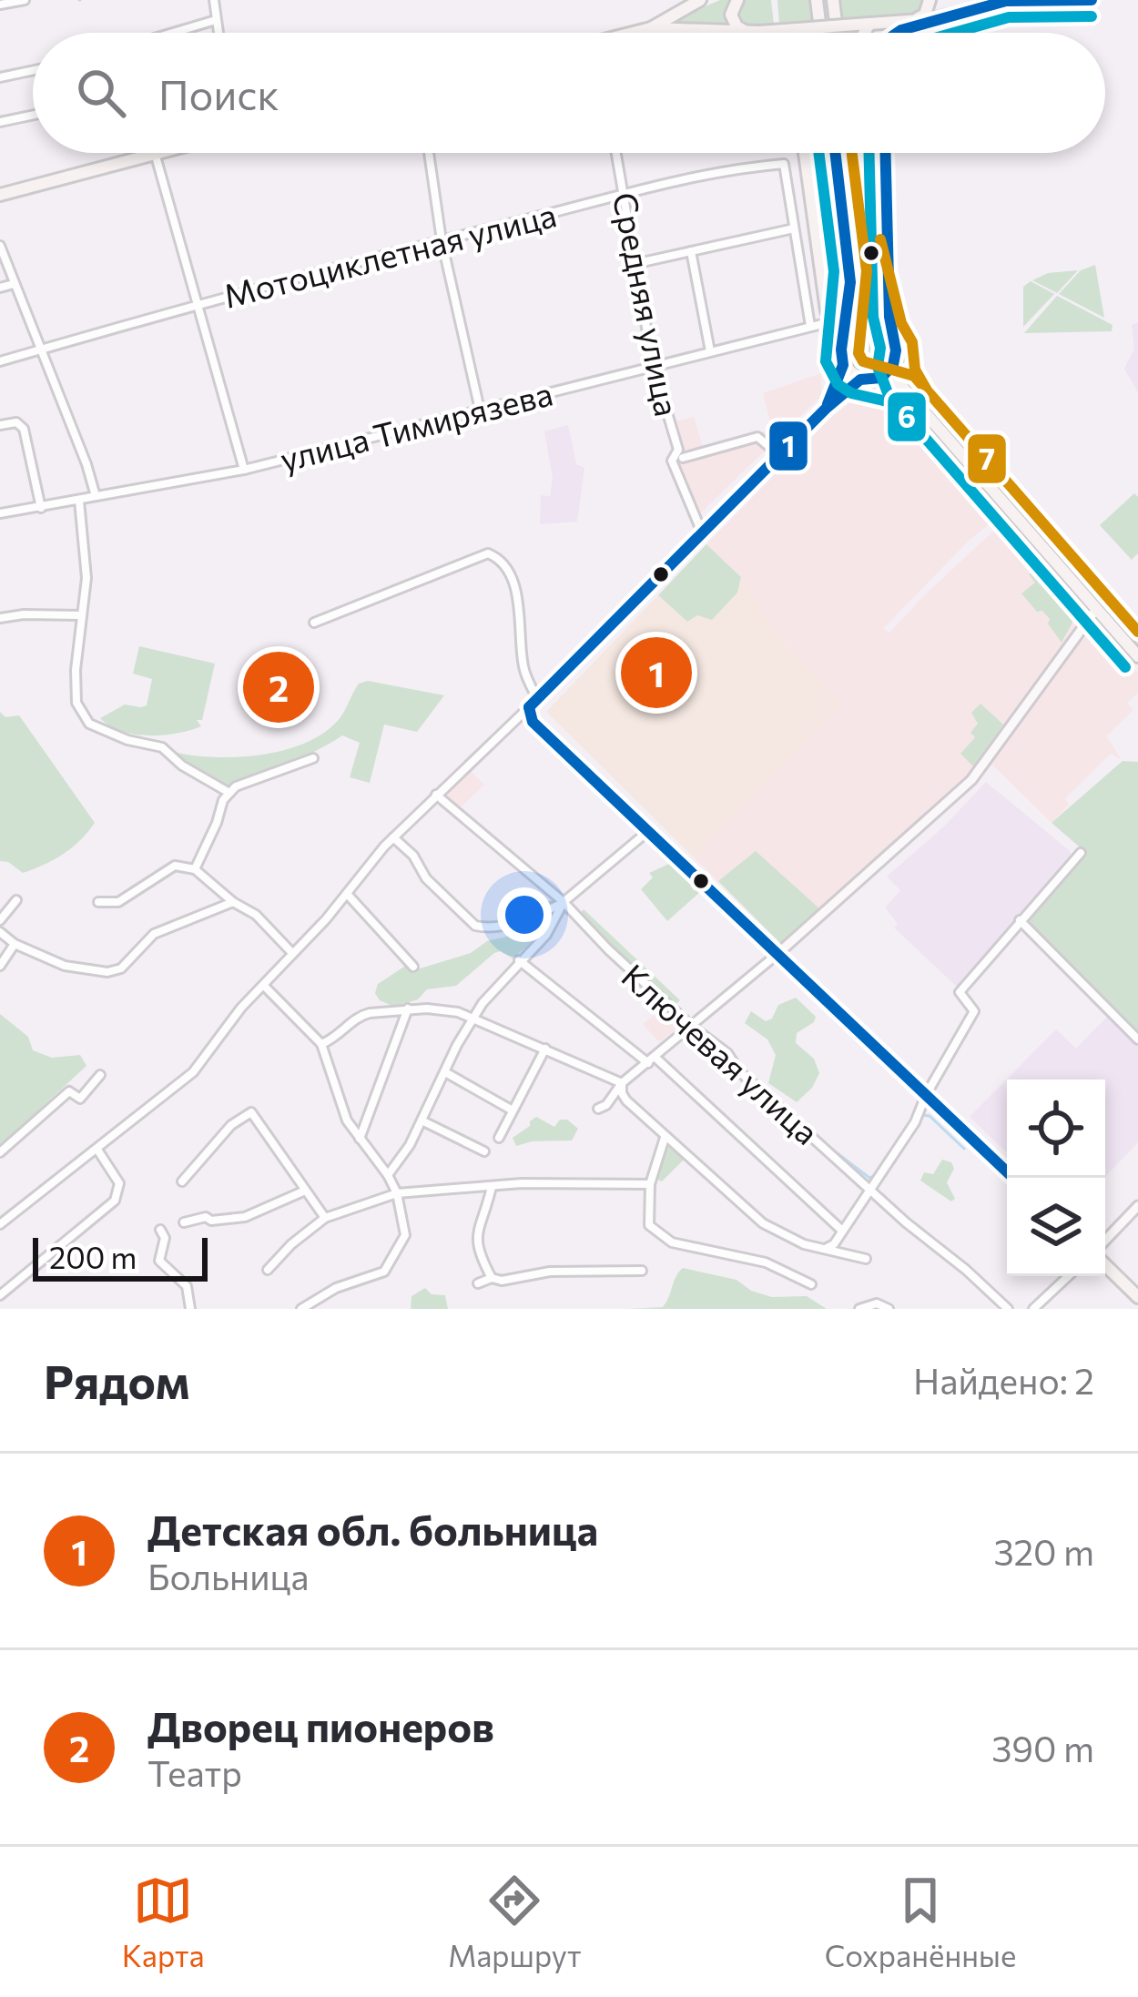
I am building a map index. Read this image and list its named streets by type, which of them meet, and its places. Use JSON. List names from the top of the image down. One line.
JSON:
{"streets":{"street":["Мотоциклетная улица","Средняя улица","улица Тимирязева","Ключевая улица"]},"crossings":[["Мотоциклетная улица","Средняя улица"],["Средняя улица","улица Тимирязева"]],"lines":["transit line 1","transit line 6","transit line 7"],"scale_bar":"200 m","page":{"search":"Поиск","pins":["1","2"],"scale":"200 m","heading":["Рядом","Найдено: 2"],"list":[{"mark":"1","name":"Детская обл. больница","note":"Больница","value":"320 m"},{"mark":"2","name":"Дворец пионеров","note":"Театр","value":"390 m"}],"nav":["Карта","Маршрут","Сохранённые"]}}
